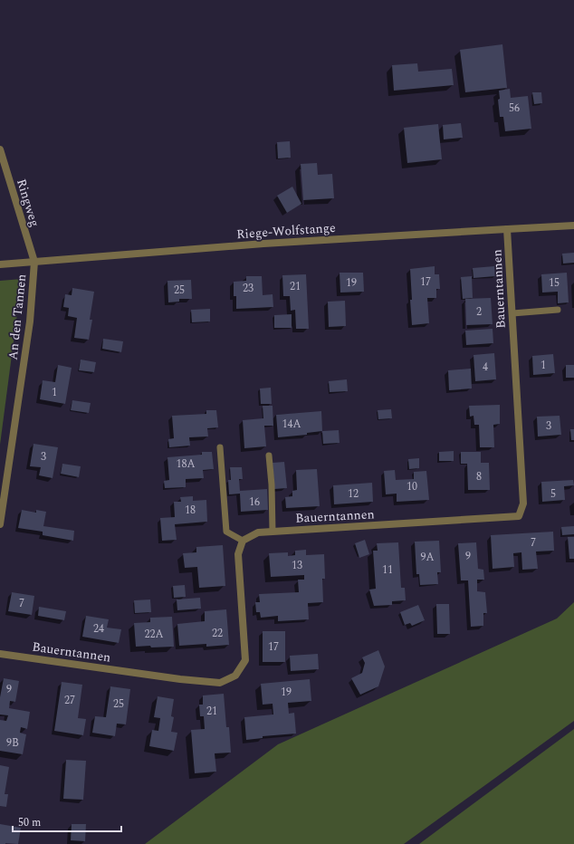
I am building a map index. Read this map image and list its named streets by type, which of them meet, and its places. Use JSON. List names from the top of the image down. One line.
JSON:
{"streets":{"street":["Ringweg","Riege-Wolfstange","Bauerntannen","An den Tannen"]},"crossings":[["Ringweg","Riege-Wolfstange"],["Ringweg","An den Tannen"],["Riege-Wolfstange","Bauerntannen"],["Riege-Wolfstange","An den Tannen"]],"house_numbers":["56","17","19","15","21","23","25","2","1","4","1","14A","3","3","18A","8","10","12","5","16","18","7","9","9A","13","11","7","24","22","22A","17","9","19","27","25","21","9B"],"scale_bar":"50 m"}
